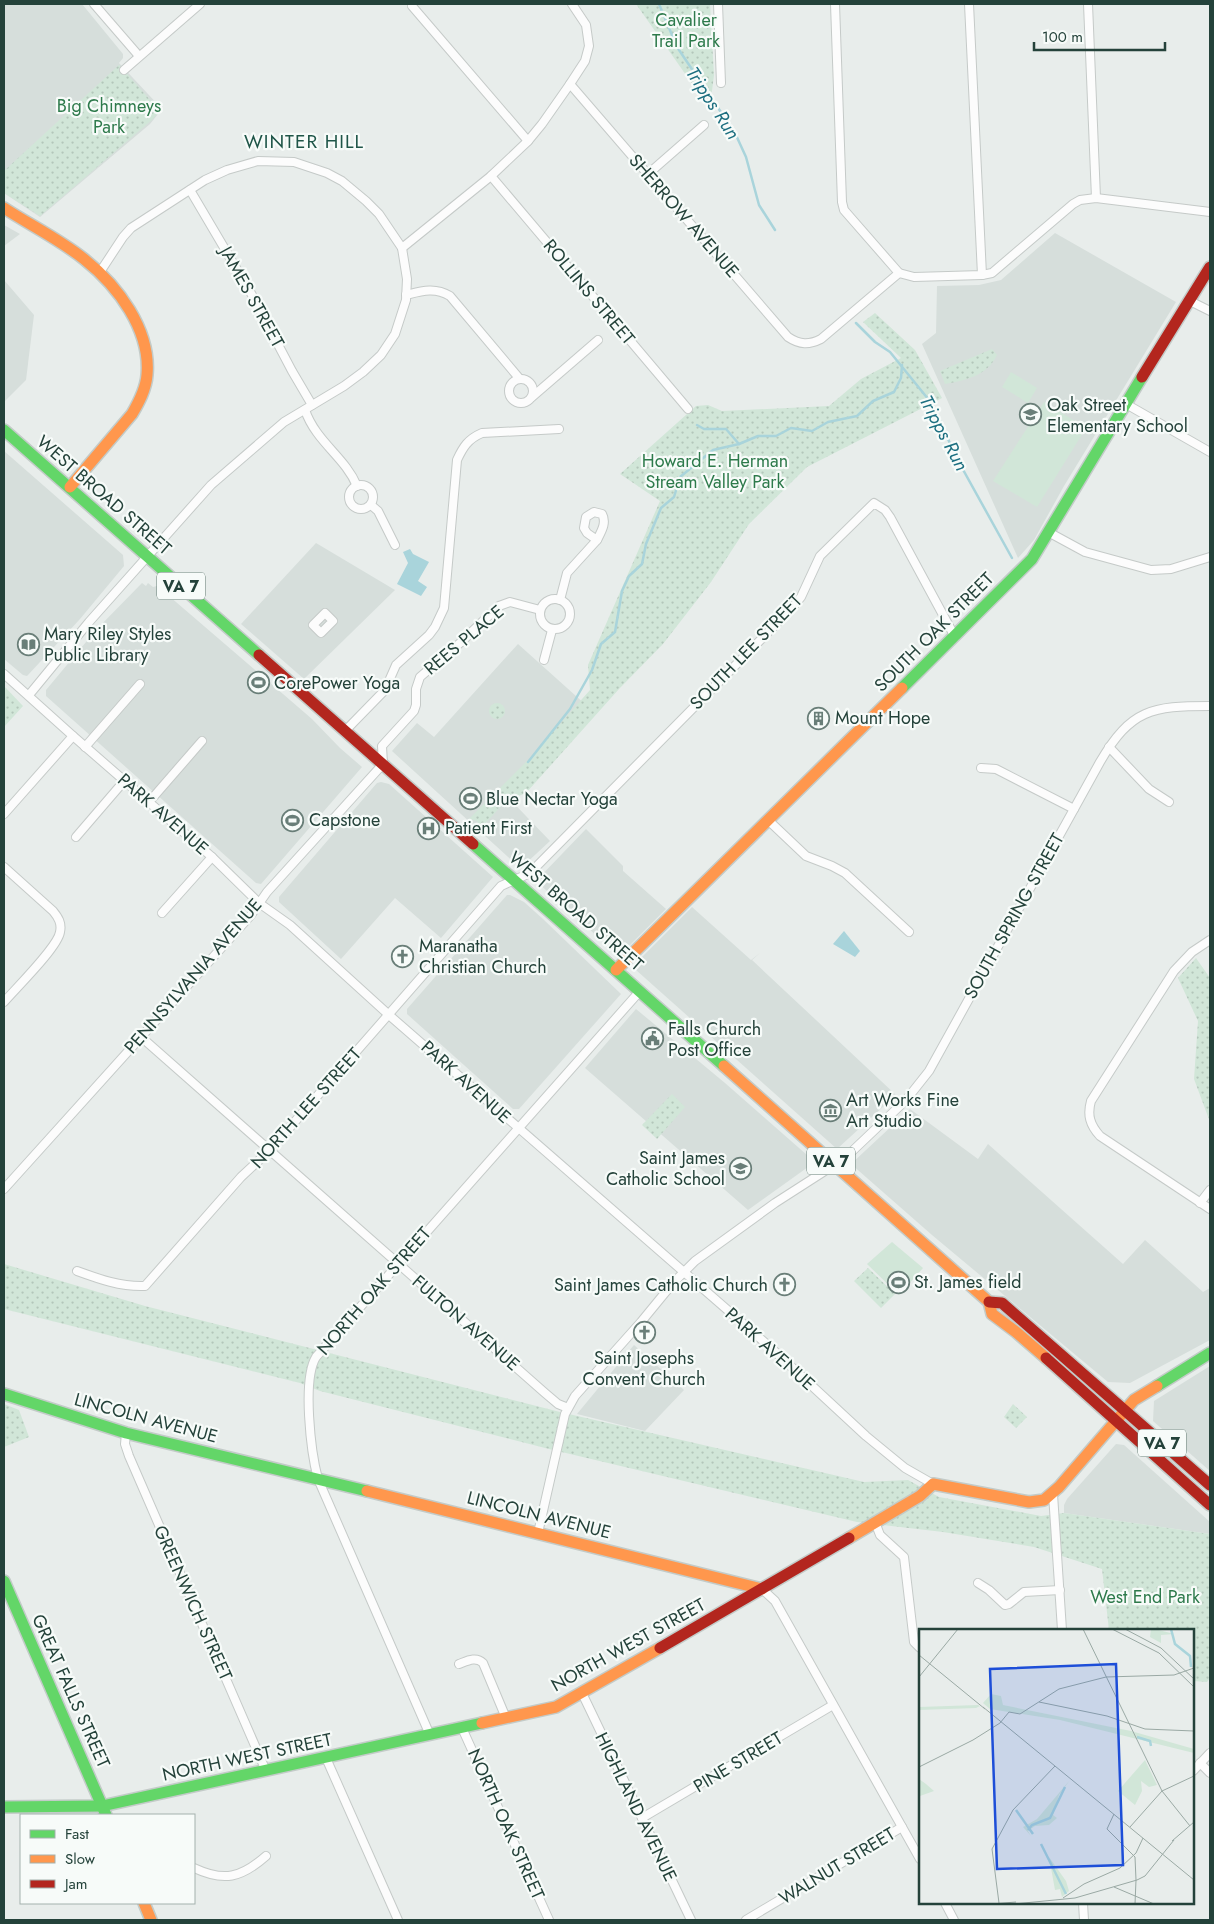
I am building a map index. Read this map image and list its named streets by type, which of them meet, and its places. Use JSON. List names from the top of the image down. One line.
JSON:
{"streets":{"main road":["WEST BROAD STREET","VA 7","SOUTH OAK STREET","LINCOLN AVENUE","NORTH WEST STREET","GREAT FALLS STREET"],"street":["SHERROW AVENUE","ROLLINS STREET","JAMES STREET","REES PLACE","SOUTH LEE STREET","PARK AVENUE","SOUTH SPRING STREET","PENNSYLVANIA AVENUE","NORTH LEE STREET","NORTH OAK STREET","FULTON AVENUE","GREENWICH STREET","PINE STREET","HIGHLAND AVENUE","WALNUT STREET"]},"crossings":[["WEST BROAD STREET","SOUTH OAK STREET"],["WEST BROAD STREET","REES PLACE"],["WEST BROAD STREET","SOUTH LEE STREET"],["WEST BROAD STREET","SOUTH SPRING STREET"],["WEST BROAD STREET","PENNSYLVANIA AVENUE"],["WEST BROAD STREET","NORTH LEE STREET"],["WEST BROAD STREET","NORTH OAK STREET"],["SOUTH OAK STREET","SOUTH LEE STREET"],["REES PLACE","PENNSYLVANIA AVENUE"],["SOUTH LEE STREET","NORTH LEE STREET"],["PARK AVENUE","SOUTH SPRING STREET"],["PARK AVENUE","PENNSYLVANIA AVENUE"],["PARK AVENUE","NORTH LEE STREET"],["PARK AVENUE","NORTH OAK STREET"],["PARK AVENUE","NORTH WEST STREET"],["SOUTH SPRING STREET","FULTON AVENUE"],["PENNSYLVANIA AVENUE","FULTON AVENUE"],["NORTH LEE STREET","FULTON AVENUE"],["NORTH OAK STREET","FULTON AVENUE"],["NORTH OAK STREET","LINCOLN AVENUE"],["NORTH OAK STREET","NORTH WEST STREET"],["LINCOLN AVENUE","GREENWICH STREET"],["LINCOLN AVENUE","NORTH WEST STREET"],["GREENWICH STREET","NORTH WEST STREET"],["NORTH WEST STREET","GREAT FALLS STREET"],["NORTH WEST STREET","HIGHLAND AVENUE"],["PINE STREET","HIGHLAND AVENUE"]],"districts":["WINTER HILL"],"water":["Tripps Run"],"parks":["Cavalier Trail Park","Big Chimneys Park","Howard E. Herman Stream Valley Park","West End Park"],"places":{"school or university":["Oak Street Elementary School","Saint James Catholic School"],"library":["Mary Riley Styles Public Library"],"sports":["CorePower Yoga","Blue Nectar Yoga","Capstone","St. James field"],"building":["Mount Hope"],"hospital":["Patient First"],"church":["Maranatha Christian Church","Saint James Catholic Church","Saint Josephs Convent Church"],"public building":["Falls Church Post Office"],"museum":["Art Works Fine Art Studio"]},"legend":["Fast","Slow","Jam"],"scale_bar":"100 m"}
